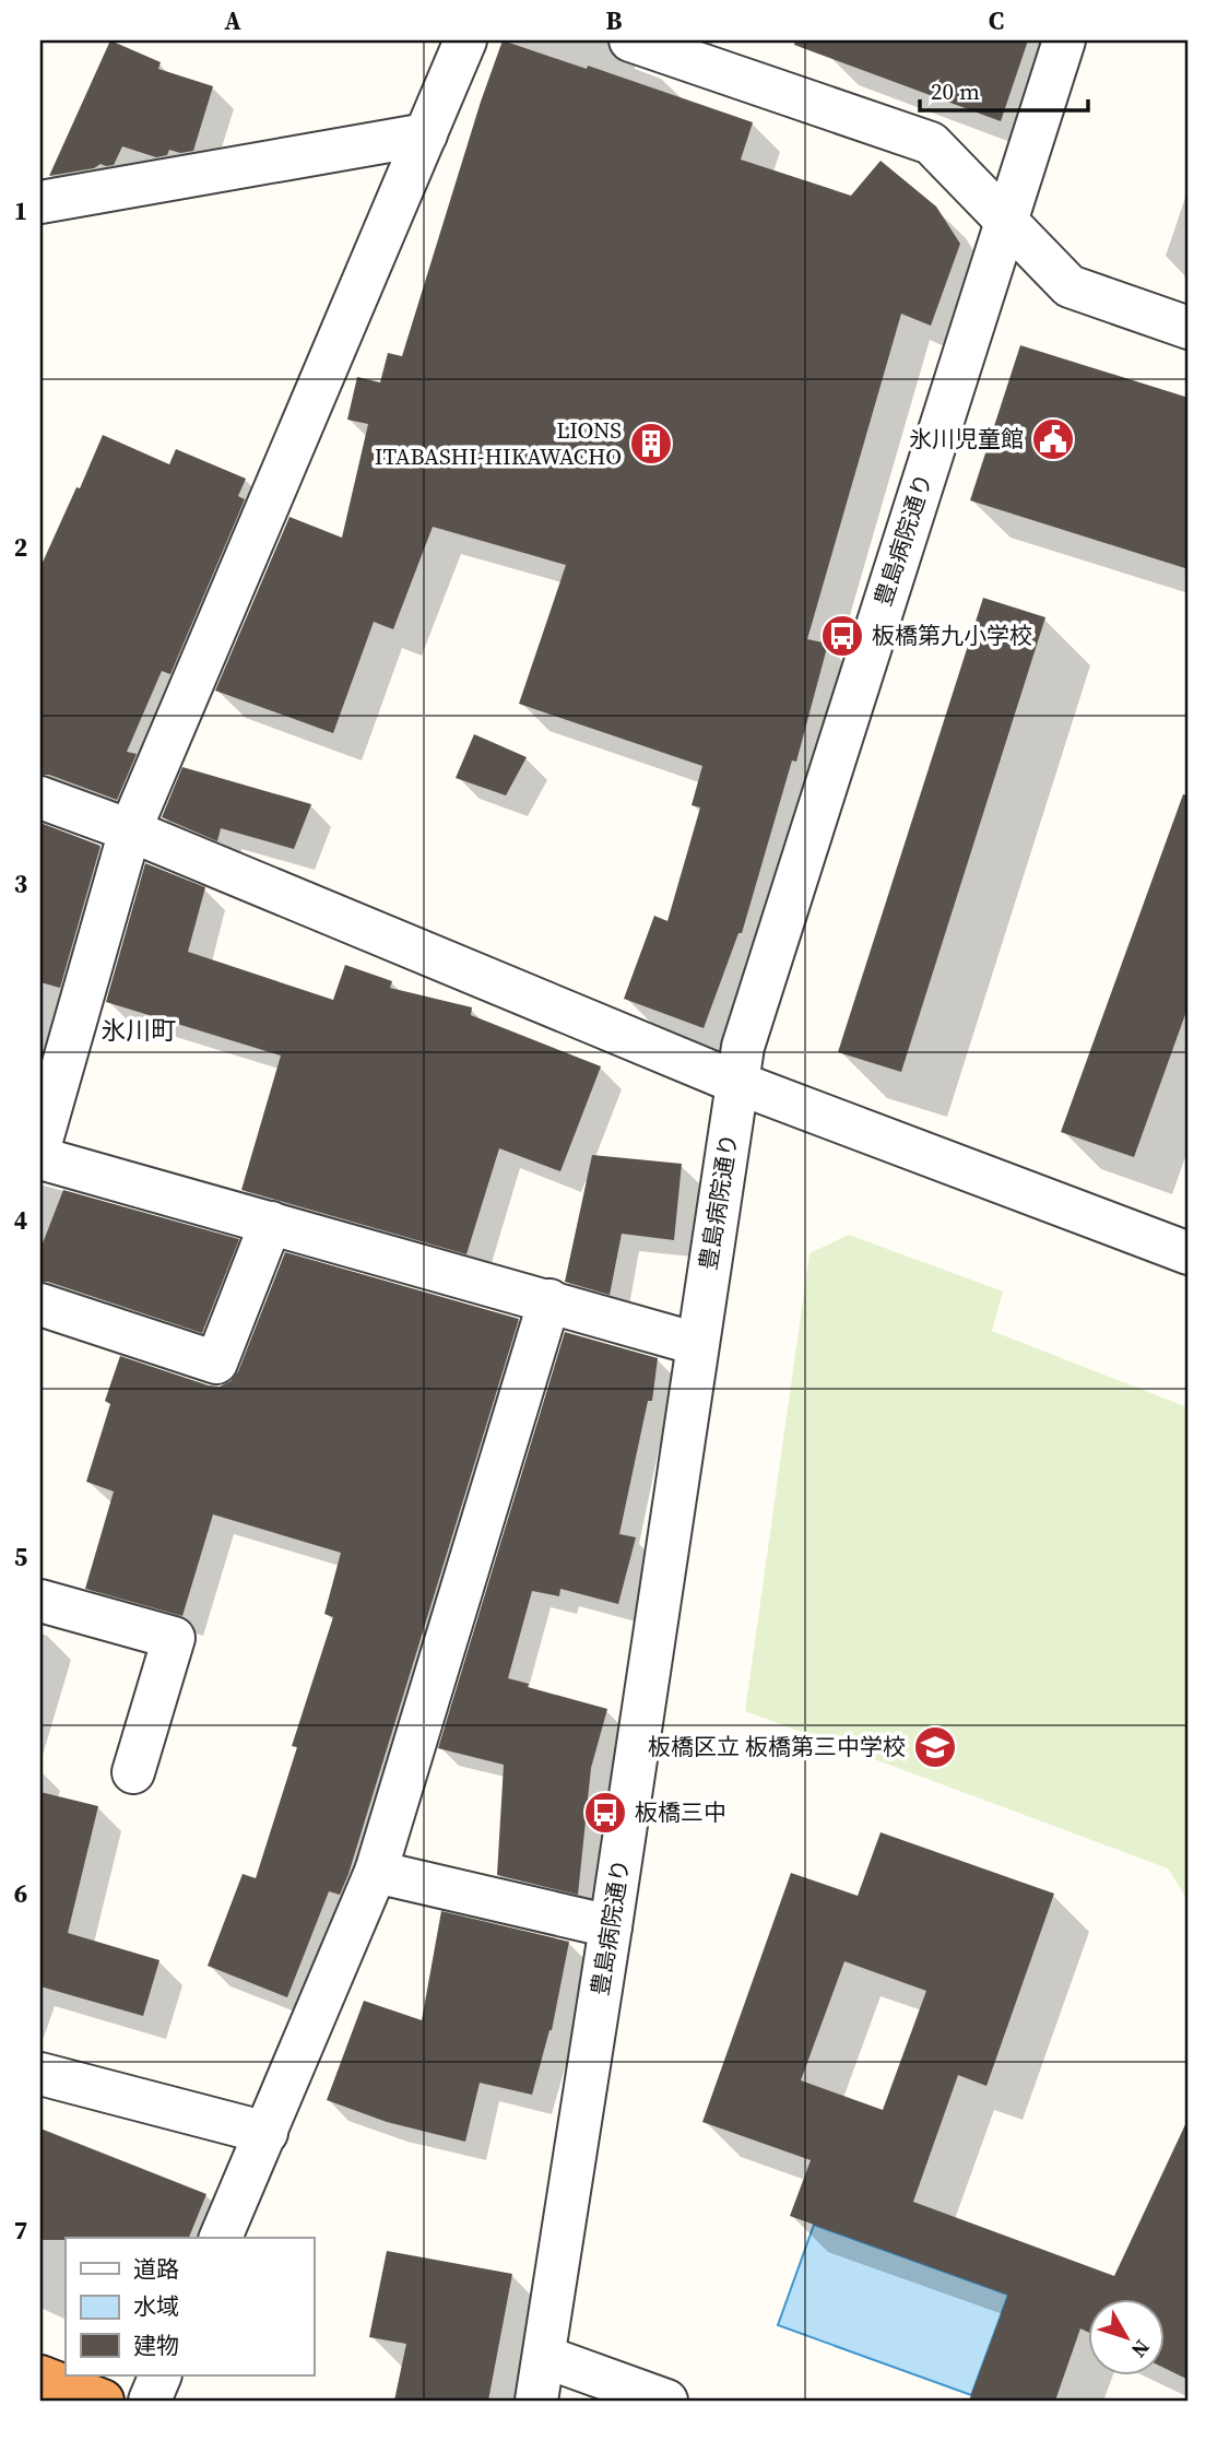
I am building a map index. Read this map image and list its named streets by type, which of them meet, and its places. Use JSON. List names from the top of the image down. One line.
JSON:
{"streets":{"street":["豊島病院通り"]},"districts":["氷川町"],"places":{"public building":["氷川児童館"],"building":["LIONS ITABASHI-HIKAWACHO"],"bus stop":["板橋第九小学校","板橋三中"],"school or university":["板橋区立 板橋第三中学校"]},"legend":["道路","水域","建物"],"scale_bar":"20 m","north":"bottom right","grid":{"columns":["A","B","C"],"rows":["1","2","3","4","5","6","7"]}}
